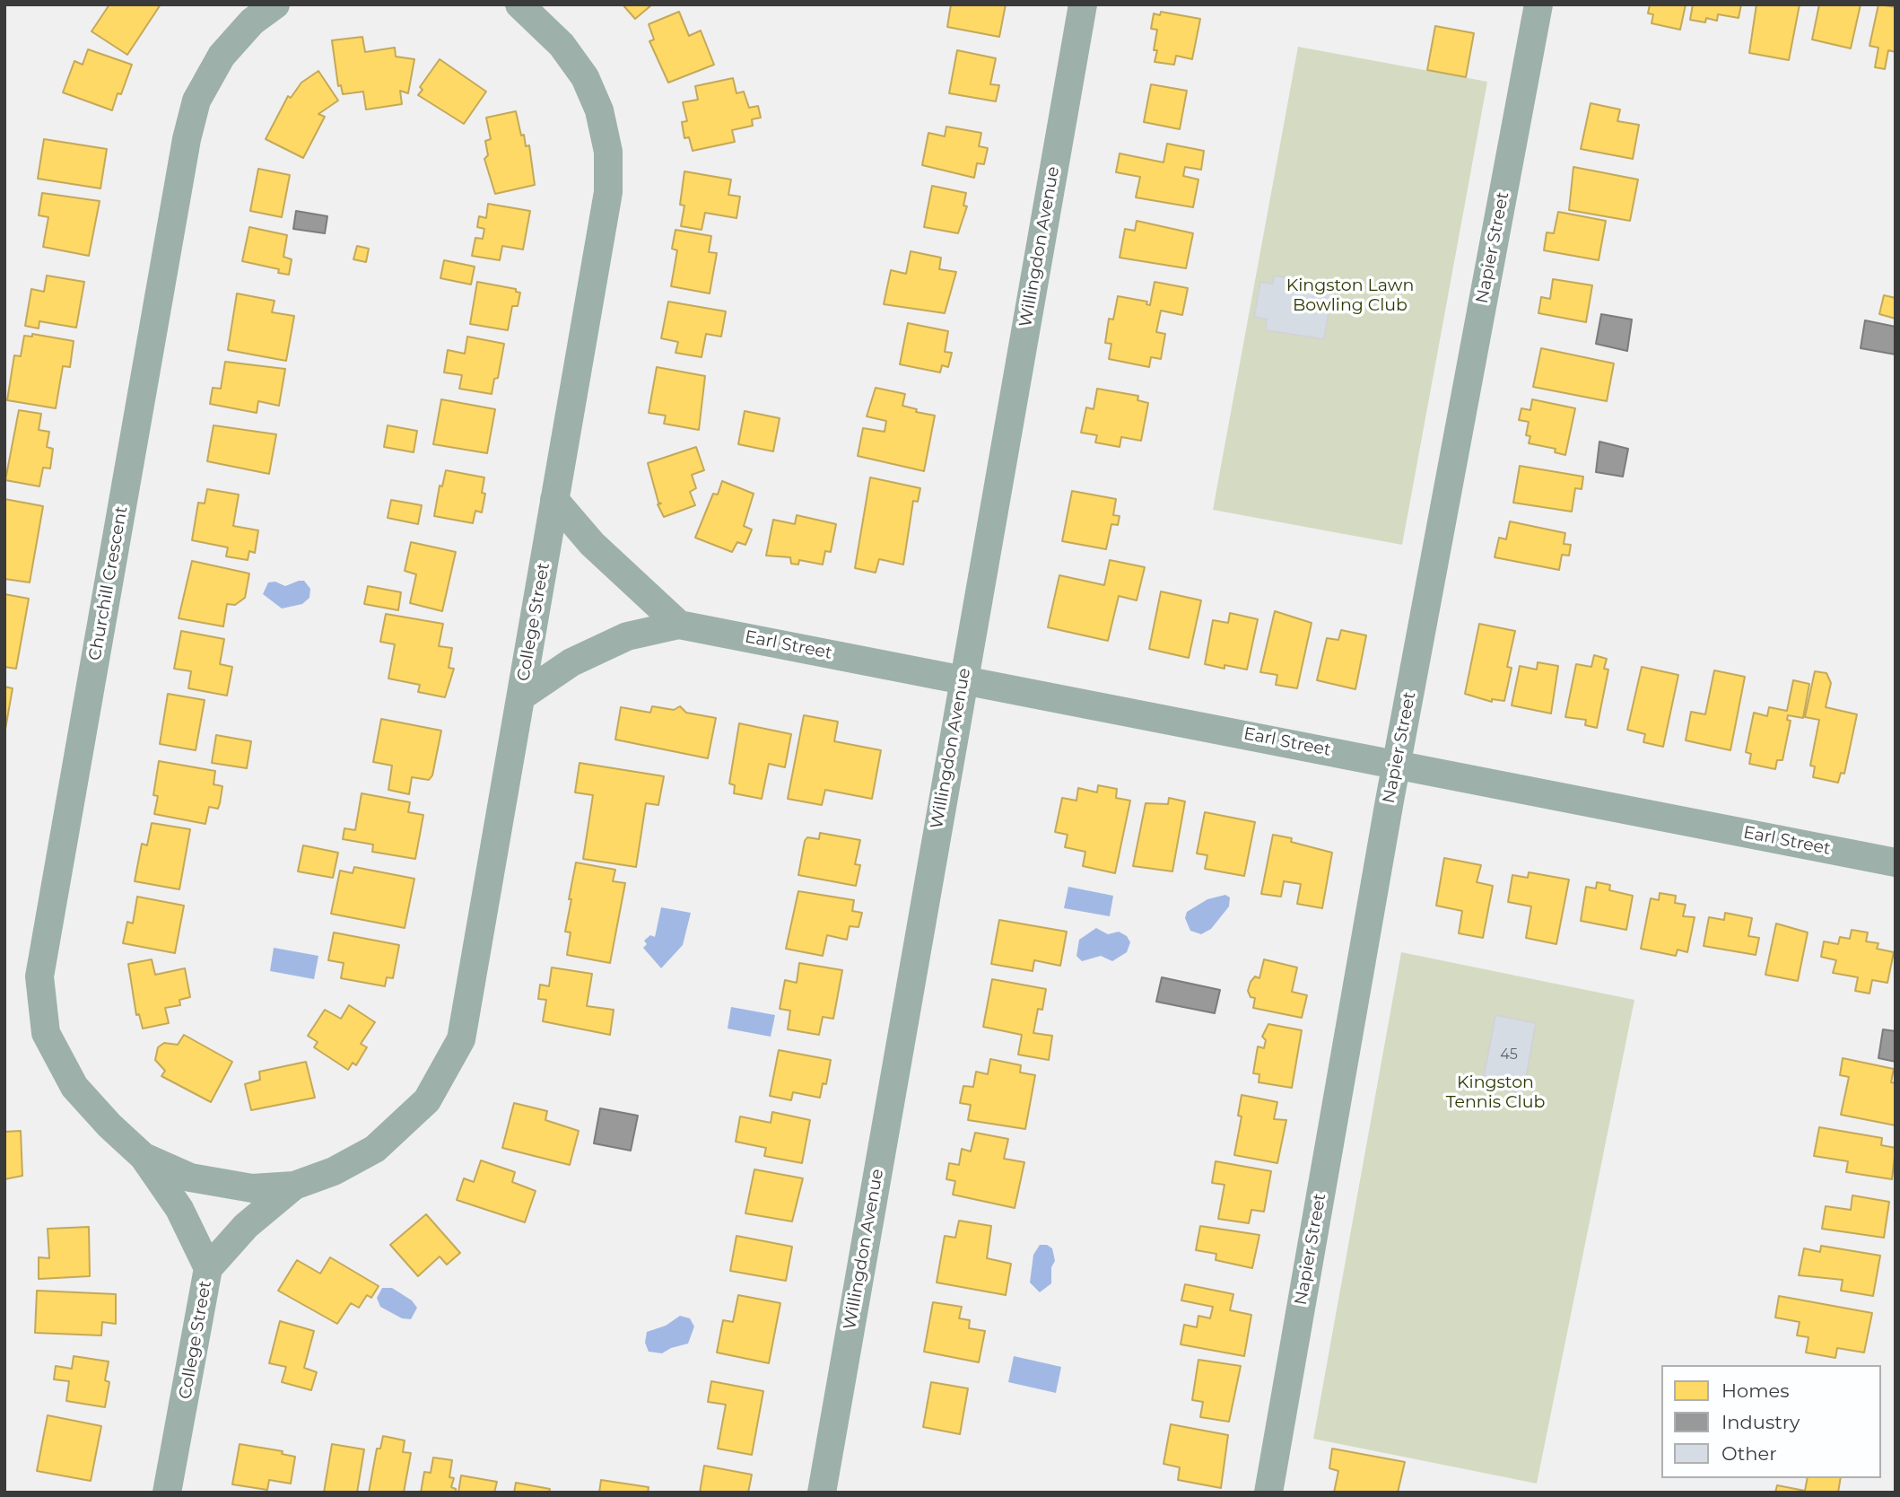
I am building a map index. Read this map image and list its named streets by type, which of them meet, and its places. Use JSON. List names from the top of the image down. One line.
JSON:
{"streets":{"street":["Willingdon Avenue","Napier Street","Churchill Crescent","College Street","Earl Street"]},"crossings":[["Willingdon Avenue","Earl Street"],["Napier Street","Earl Street"],["Churchill Crescent","College Street"],["College Street","Earl Street"]],"parks":["Kingston Lawn Bowling Club","Kingston Tennis Club"],"house_numbers":["45"],"legend":["Homes","Industry","Other"]}
